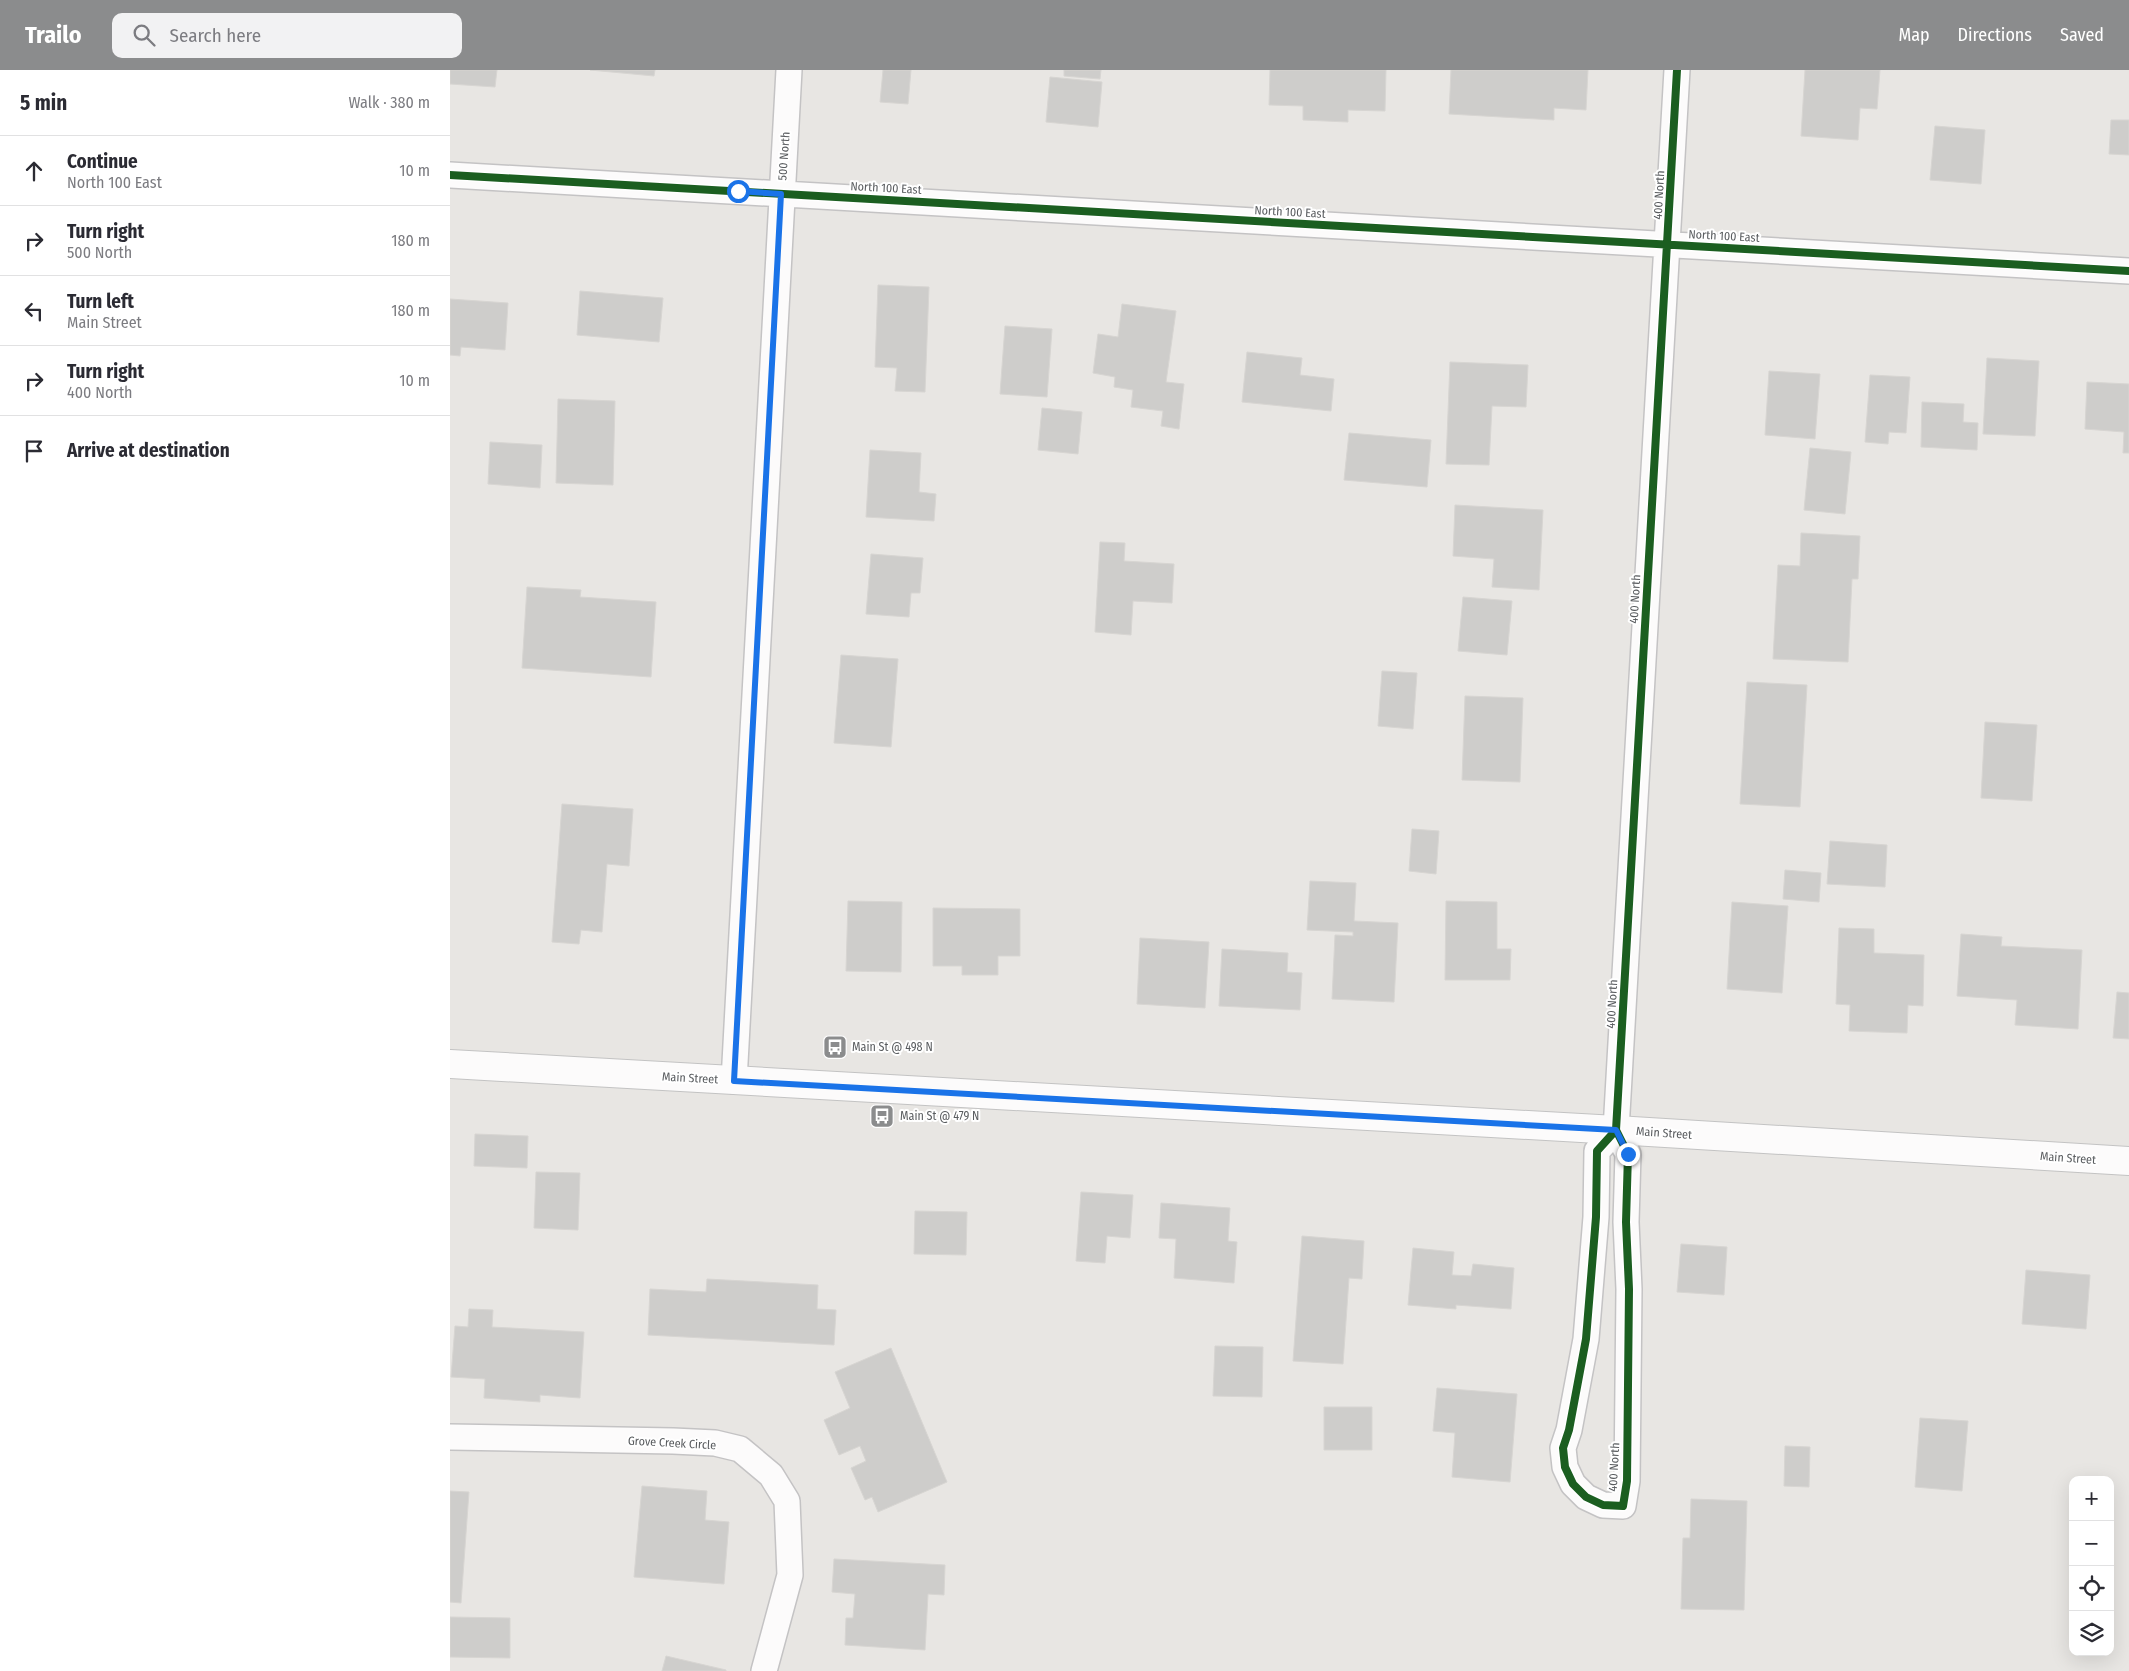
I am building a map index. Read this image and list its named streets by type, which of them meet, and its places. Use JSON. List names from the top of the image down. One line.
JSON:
{"streets":{"main road":["Main Street"],"street":["500 North","North 100 East","400 North","Grove Creek Circle"]},"crossings":[["500 North","North 100 East"],["500 North","Main Street"],["North 100 East","400 North"],["400 North","Main Street"]],"places":{"bus stop":["Main St @ 498 N","Main St @ 479 N"]},"page":{"header":"Trailo","search":"Search here","nav":["Map","Directions","Saved"],"heading":["5 min","Walk · 380 m"],"list":[["Continue","North 100 East","10 m"],["Turn right","500 North","180 m"],["Turn left","Main Street","180 m"],["Turn right","400 North","10 m"],"Arrive at destination"],"map_buttons":["+","−"]}}
